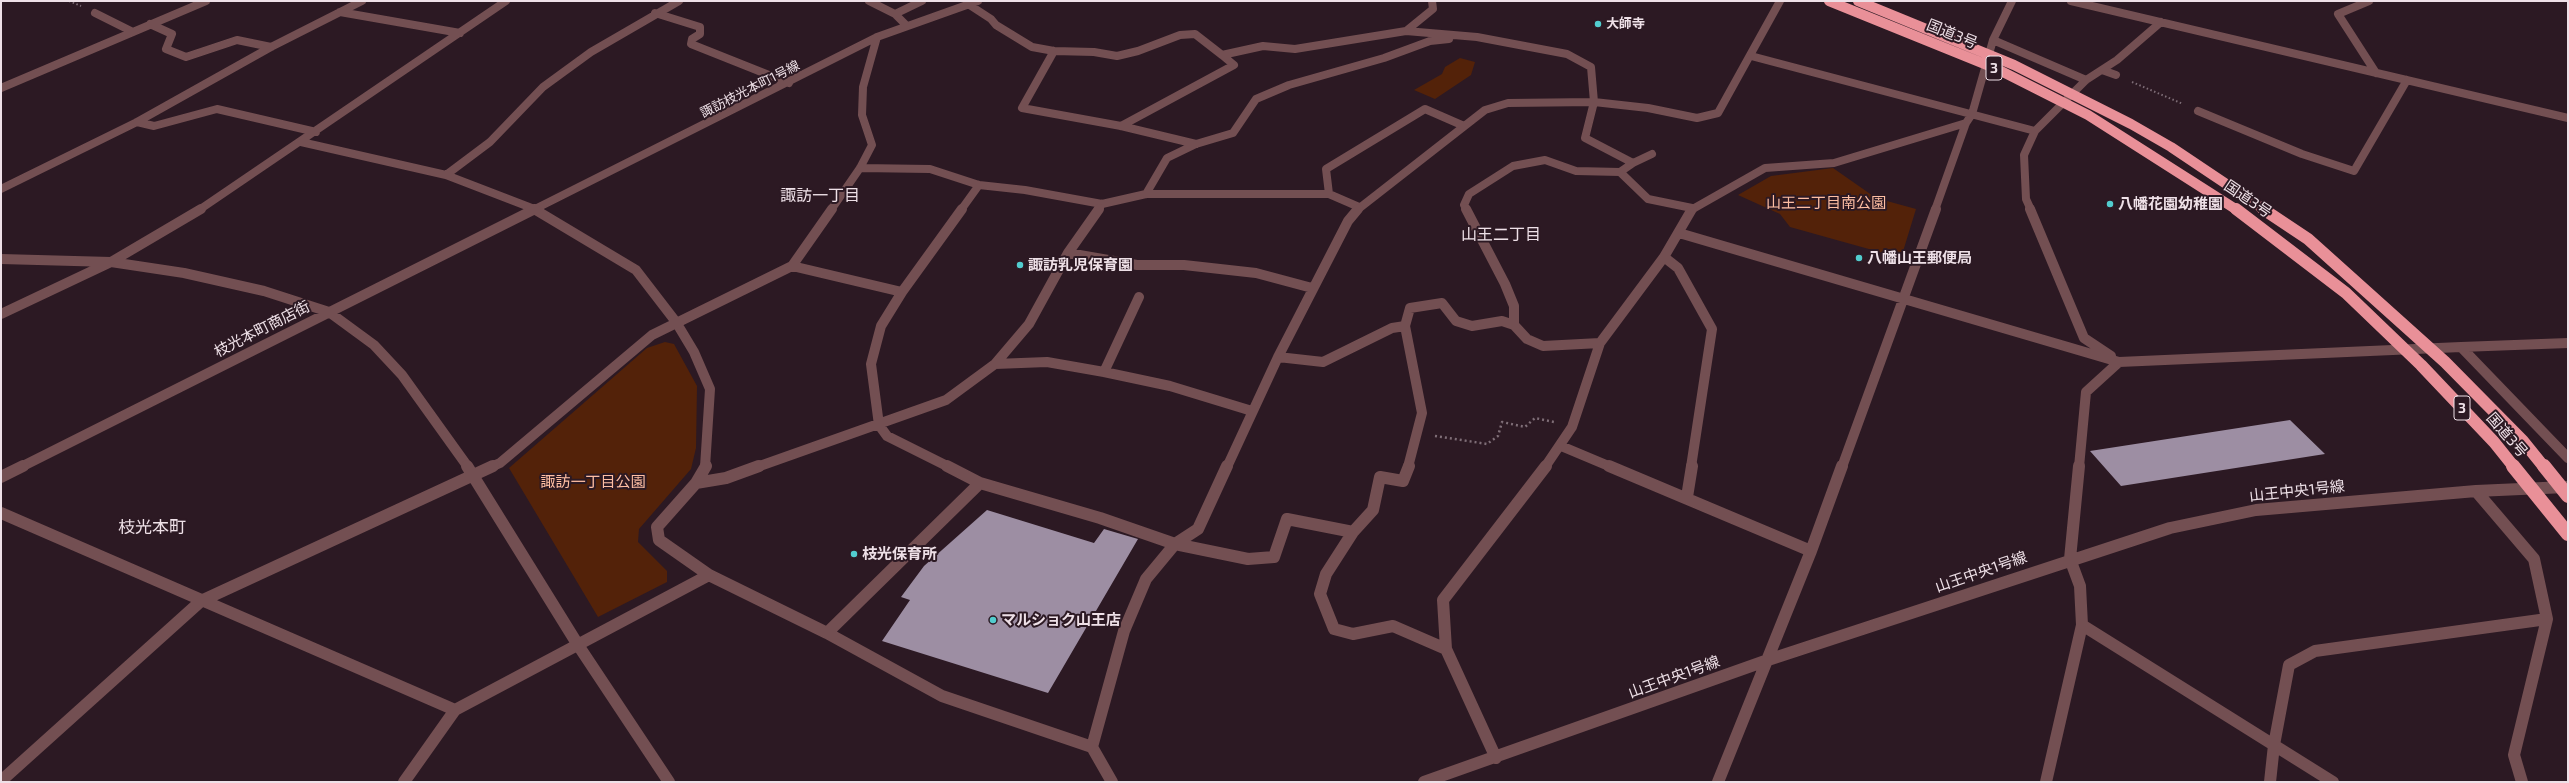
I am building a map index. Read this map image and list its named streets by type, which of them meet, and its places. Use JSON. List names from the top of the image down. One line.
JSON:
{"streets":{"highway":["国道3号","3"],"street":["諏訪枝光本町1号線","枝光本町商店街","山王中央1号線"]},"crossings":[["諏訪枝光本町1号線","枝光本町商店街"]],"districts":["諏訪一丁目","山王二丁目","枝光本町"],"parks":["山王二丁目南公園","諏訪一丁目公園"],"places":["大師寺","八幡花園幼稚園","八幡山王郵便局","諏訪乳児保育園","枝光保育所","マルショク山王店"]}
